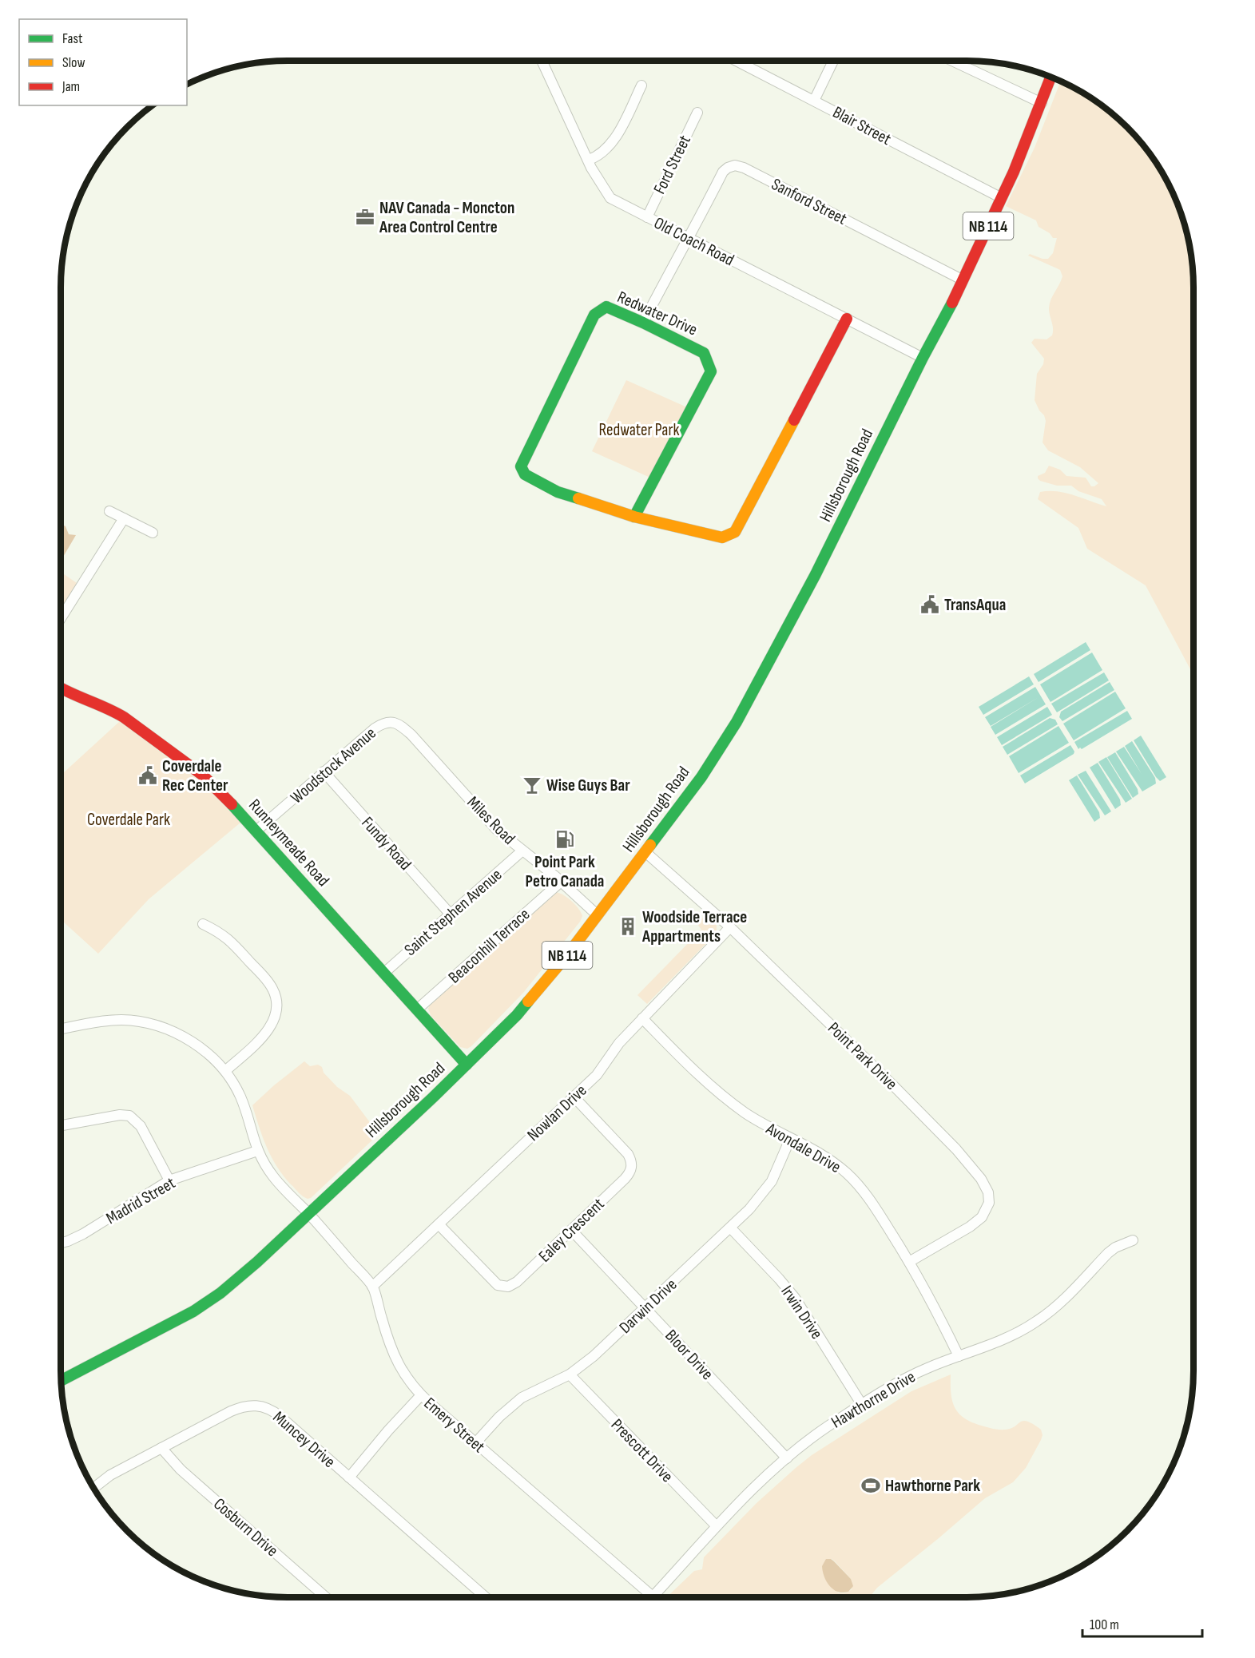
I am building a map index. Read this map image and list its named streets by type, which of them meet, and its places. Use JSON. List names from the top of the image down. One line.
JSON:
{"streets":{"main road":["NB 114","Redwater Drive","Hillsborough Road","Runneymeade Road"],"street":["Blair Street","Ford Street","Sanford Street","Old Coach Road","Woodstock Avenue","Miles Road","Fundy Road","Saint Stephen Avenue","Beaconhill Terrace","Point Park Drive","Nowlan Drive","Avondale Drive","Madrid Street","Ealey Crescent","Darwin Drive","Irwin Drive","Bloor Drive","Hawthorne Drive","Emery Street","Muncey Drive","Prescott Drive","Cosburn Drive"]},"crossings":[["Blair Street","Hillsborough Road"],["Ford Street","Old Coach Road"],["Sanford Street","Old Coach Road"],["Sanford Street","Hillsborough Road"],["Old Coach Road","Redwater Drive"],["Old Coach Road","Hillsborough Road"],["Hillsborough Road","Miles Road"],["Hillsborough Road","Runneymeade Road"],["Hillsborough Road","Point Park Drive"],["Hillsborough Road","Emery Street"],["Woodstock Avenue","Miles Road"],["Woodstock Avenue","Runneymeade Road"],["Woodstock Avenue","Fundy Road"],["Miles Road","Saint Stephen Avenue"],["Miles Road","Beaconhill Terrace"],["Runneymeade Road","Saint Stephen Avenue"],["Runneymeade Road","Beaconhill Terrace"],["Fundy Road","Saint Stephen Avenue"],["Point Park Drive","Nowlan Drive"],["Point Park Drive","Avondale Drive"],["Nowlan Drive","Avondale Drive"],["Nowlan Drive","Ealey Crescent"],["Nowlan Drive","Emery Street"],["Avondale Drive","Darwin Drive"],["Avondale Drive","Hawthorne Drive"],["Madrid Street","Emery Street"],["Ealey Crescent","Bloor Drive"],["Darwin Drive","Irwin Drive"],["Darwin Drive","Bloor Drive"],["Darwin Drive","Emery Street"],["Darwin Drive","Prescott Drive"],["Irwin Drive","Hawthorne Drive"],["Bloor Drive","Hawthorne Drive"],["Hawthorne Drive","Prescott Drive"],["Muncey Drive","Cosburn Drive"]],"parks":["Redwater Park","Coverdale Park"],"places":{"office":["NAV Canada - Moncton Area Control Centre"],"public building":["TransAqua","Coverdale Rec Center"],"bar":["Wise Guys Bar"],"fuel station":["Point Park Petro Canada"],"building":["Woodside Terrace Appartments"],"sports":["Hawthorne Park"]},"legend":["Fast","Slow","Jam"],"scale_bar":"100 m"}
